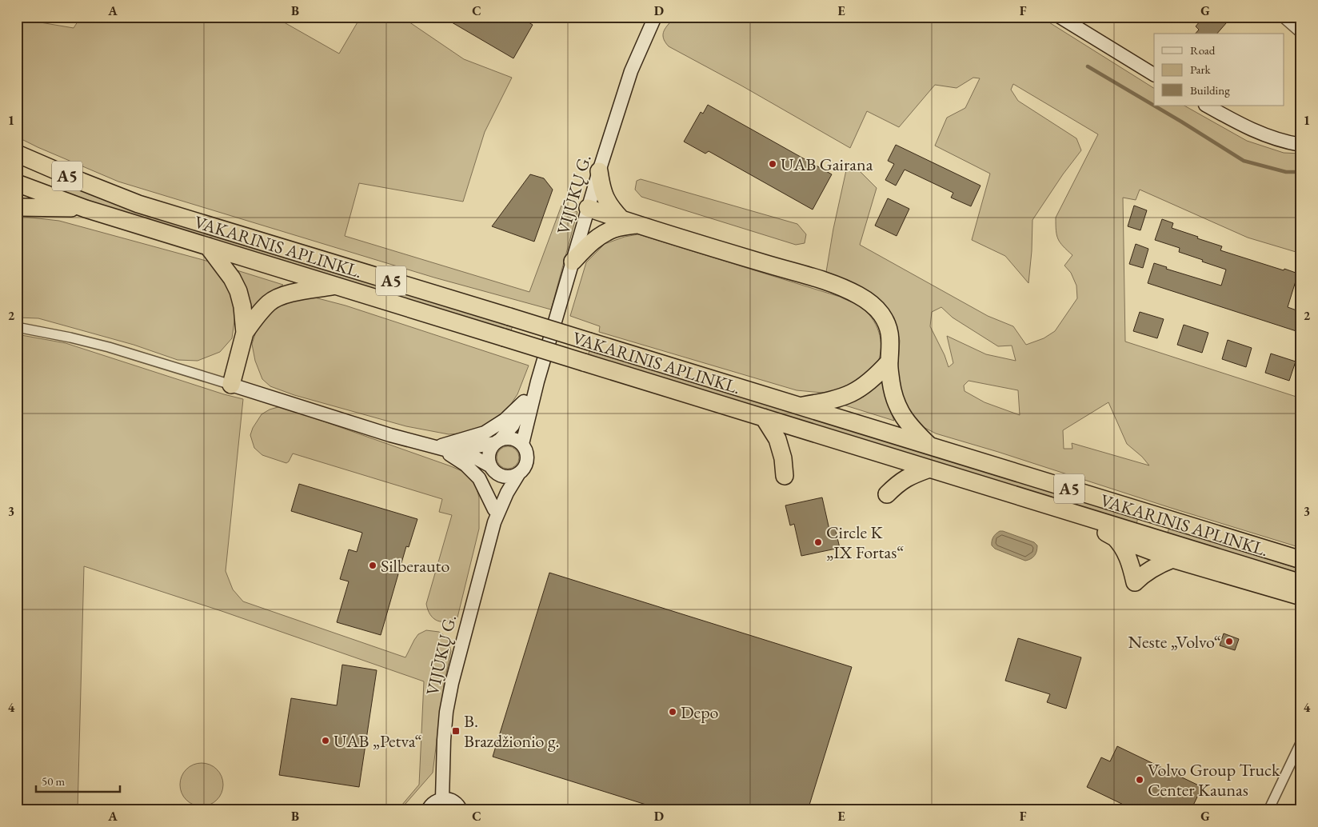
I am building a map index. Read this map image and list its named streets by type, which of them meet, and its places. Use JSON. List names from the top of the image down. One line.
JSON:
{"streets":{"highway":["A5","VAKARINIS APLINKL."],"main road":["VIJŪKŲ G."]},"places":{"other":["UAB Gairana","Circle K „IX Fortas“","Silberauto","Neste „Volvo“","Depo","UAB „Petva“","Volvo Group Truck Center Kaunas"],"transit":["B. Brazdžionio g."]},"legend":["Road","Park","Building"],"scale_bar":"50 m","grid":{"columns":["A","B","C","D","E","F","G"],"rows":["1","2","3","4"]}}
